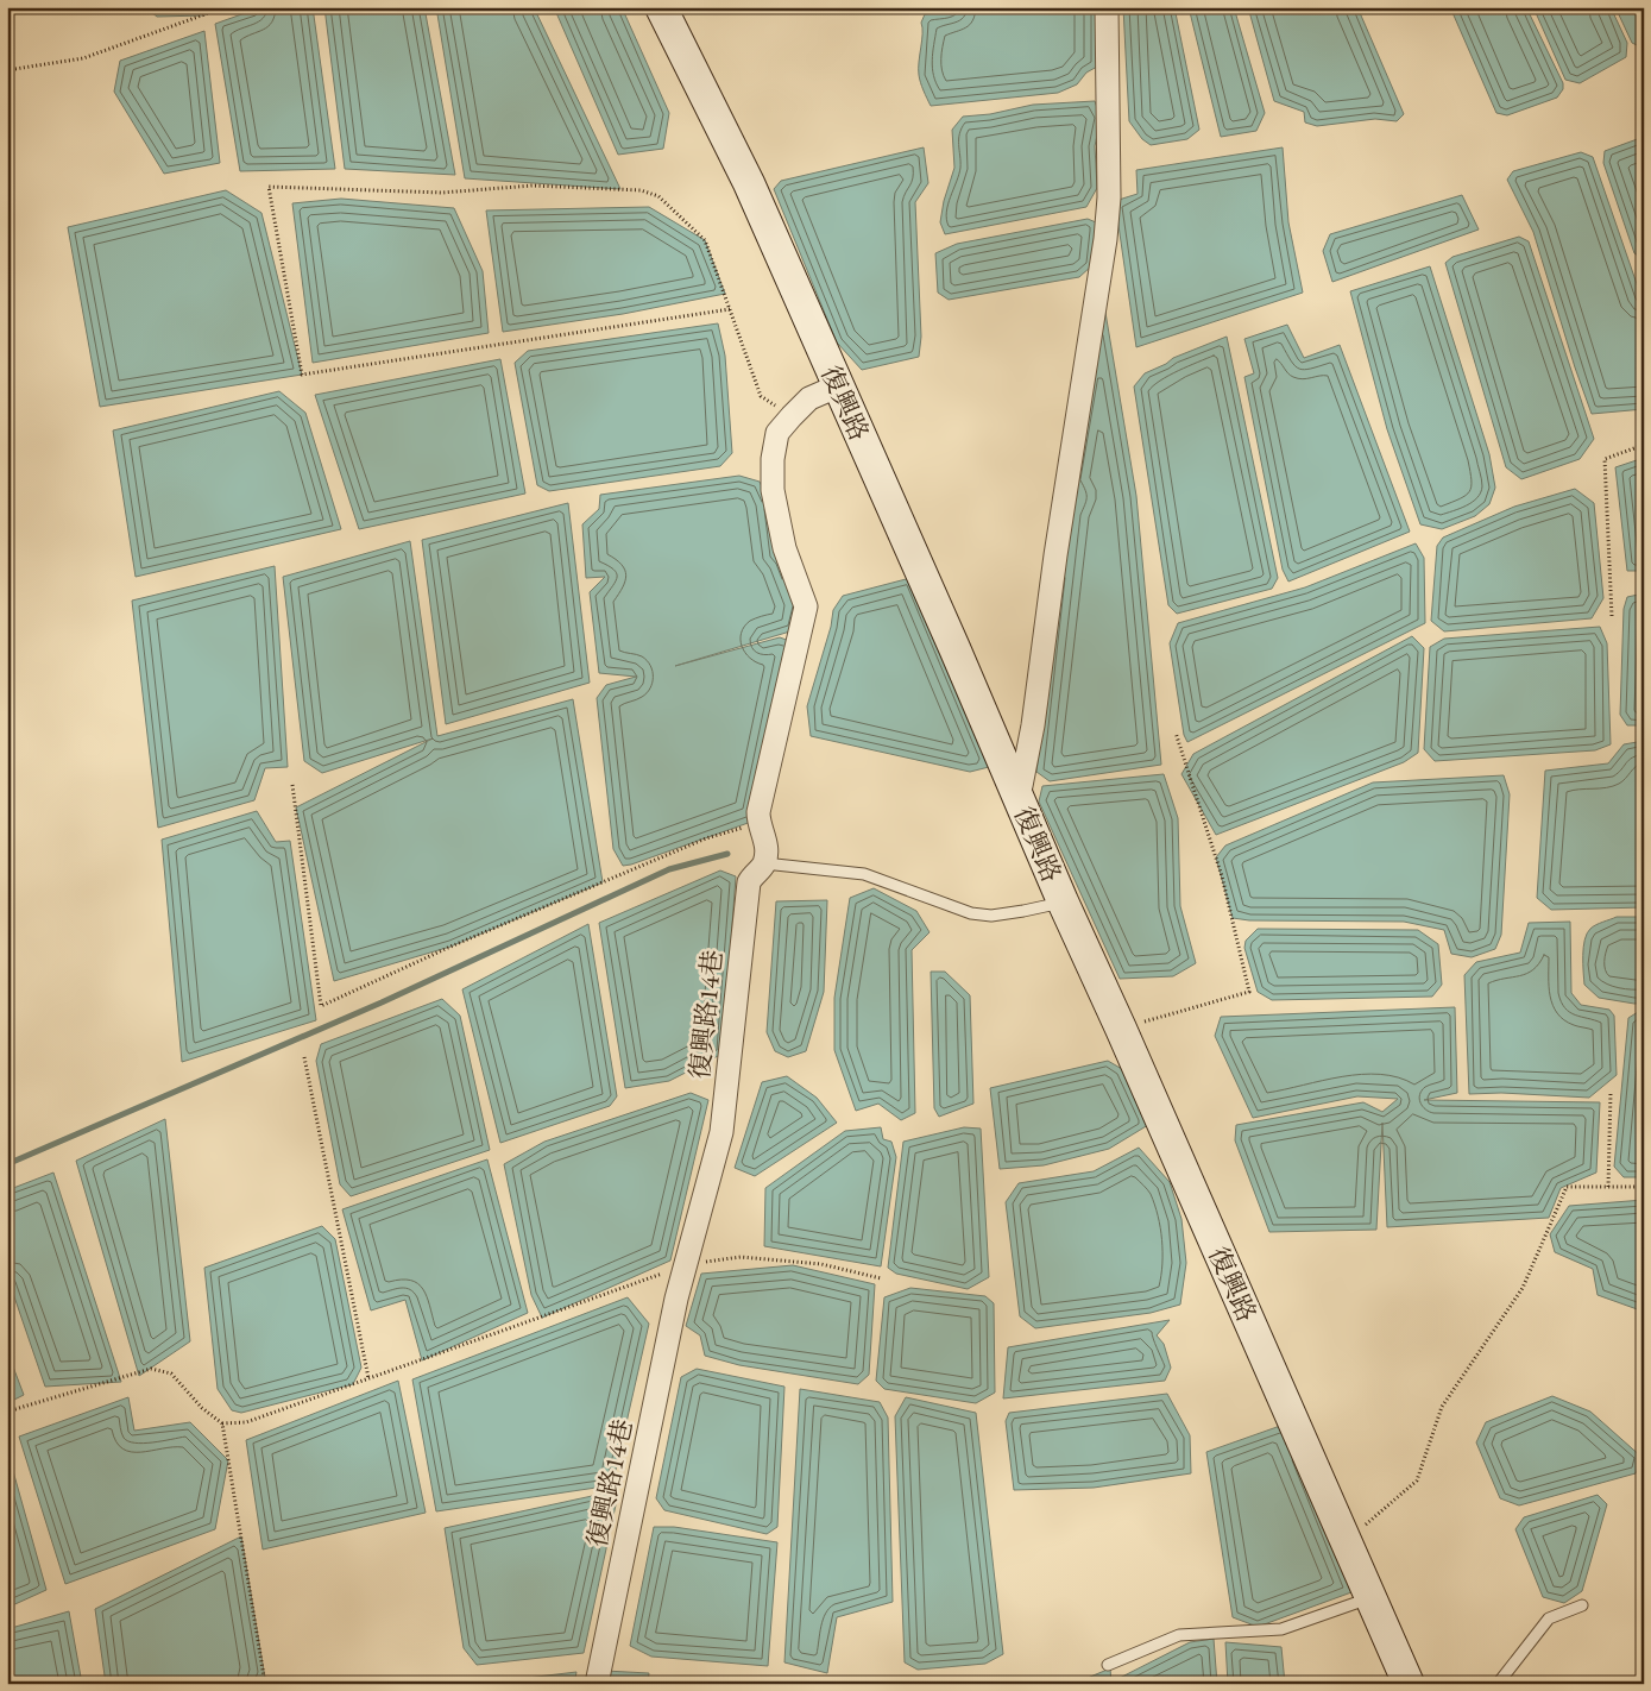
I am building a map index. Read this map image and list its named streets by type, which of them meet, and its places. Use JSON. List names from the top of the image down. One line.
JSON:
{"streets":{"street":["復興路","復興路14巷"]}}
